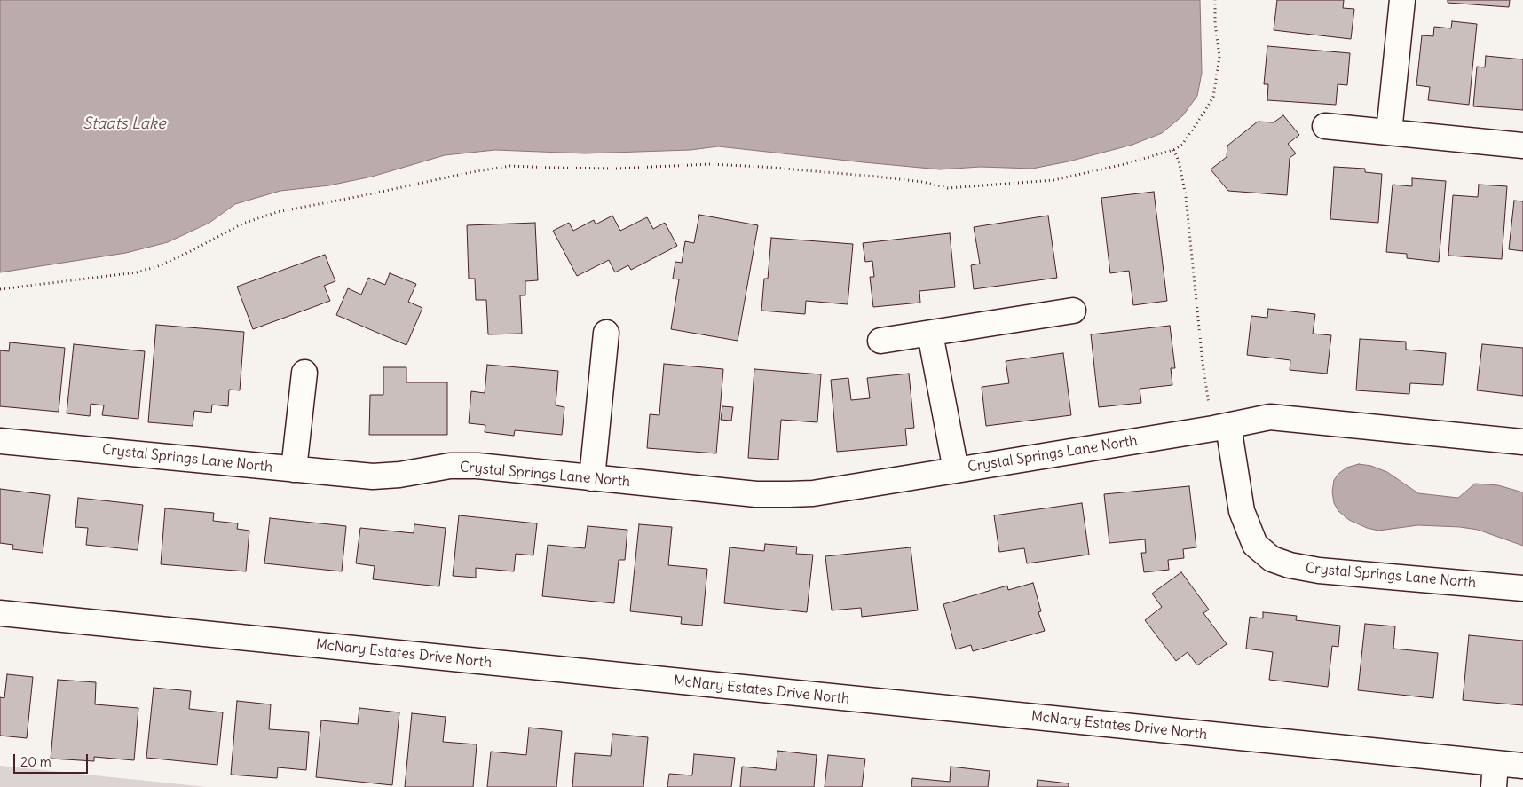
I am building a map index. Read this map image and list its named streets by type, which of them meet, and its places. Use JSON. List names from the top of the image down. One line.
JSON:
{"streets":{"street":["Crystal Springs Lane North","McNary Estates Drive North"]},"water":["Staats Lake"],"scale_bar":"20 m"}
